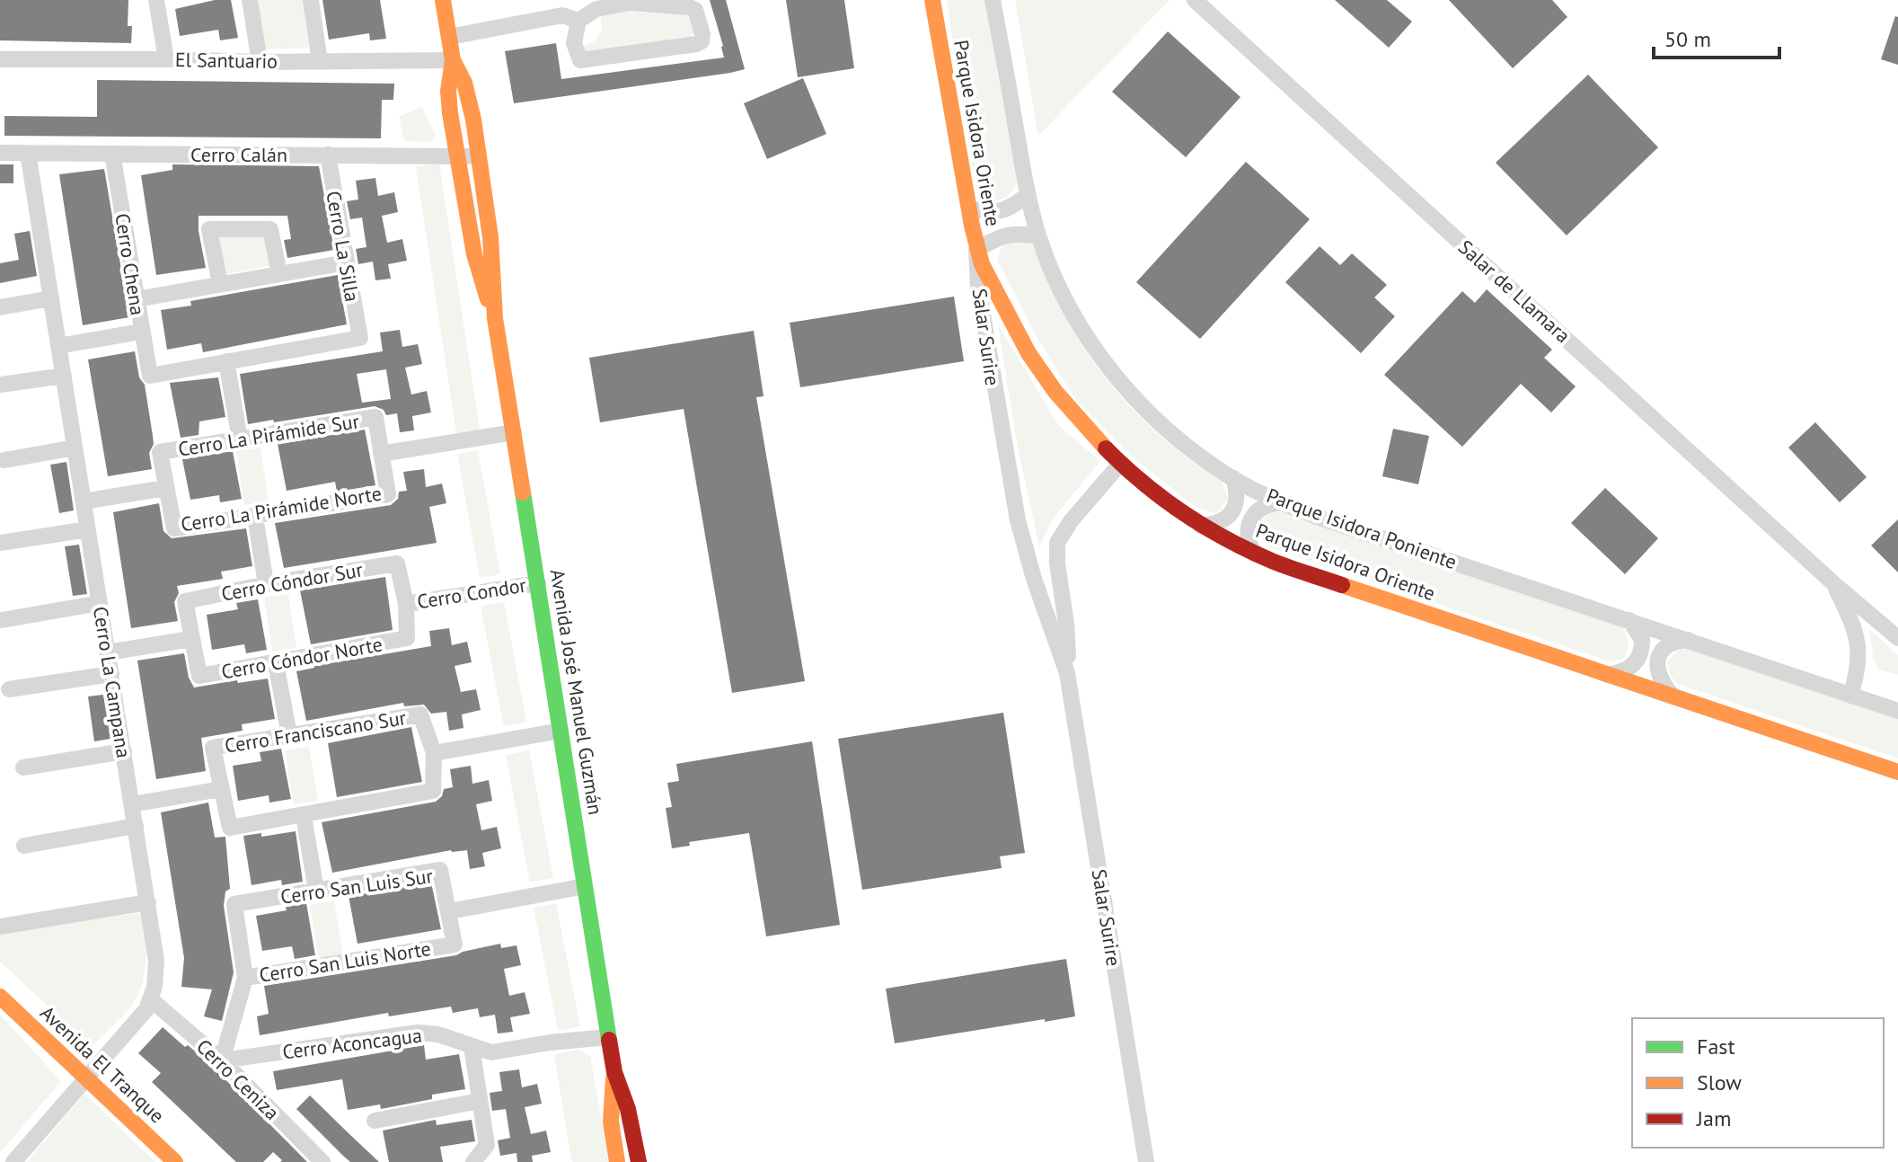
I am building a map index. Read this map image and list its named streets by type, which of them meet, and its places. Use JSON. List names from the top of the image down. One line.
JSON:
{"streets":{"street":["El Santuario","Parque Isidora Oriente","Cerro Calán","Cerro La Silla","Cerro Chena","Salar de Llamara","Salar Surire","Cerro La Pirámide Sur","Cerro La Pirámide Norte","Parque Isidora Poniente","Cerro Cóndor Sur","Cerro Condor","Cerro Cóndor Norte","Cerro La Campana","Avenida José Manuel Guzmán","Cerro Franciscano Sur","Cerro San Luis Sur","Cerro San Luis Norte","Cerro Aconcagua","Avenida El Tranque","Cerro Ceniza"]},"crossings":[["El Santuario","Avenida José Manuel Guzmán"],["Parque Isidora Oriente","Salar Surire"],["Cerro Calán","Cerro La Silla"],["Cerro Calán","Cerro Chena"],["Cerro Calán","Cerro La Campana"],["Cerro Calán","Avenida José Manuel Guzmán"],["Cerro La Silla","Cerro Chena"],["Salar de Llamara","Parque Isidora Poniente"],["Cerro La Pirámide Sur","Cerro La Pirámide Norte"],["Cerro Cóndor Sur","Cerro Condor"],["Cerro Cóndor Sur","Cerro Cóndor Norte"],["Cerro Condor","Cerro Cóndor Norte"],["Cerro Condor","Avenida José Manuel Guzmán"],["Cerro La Campana","Cerro Ceniza"],["Avenida José Manuel Guzmán","Cerro Aconcagua"],["Cerro San Luis Sur","Cerro San Luis Norte"],["Cerro Aconcagua","Cerro Ceniza"]],"legend":["Fast","Slow","Jam"],"scale_bar":"50 m"}
